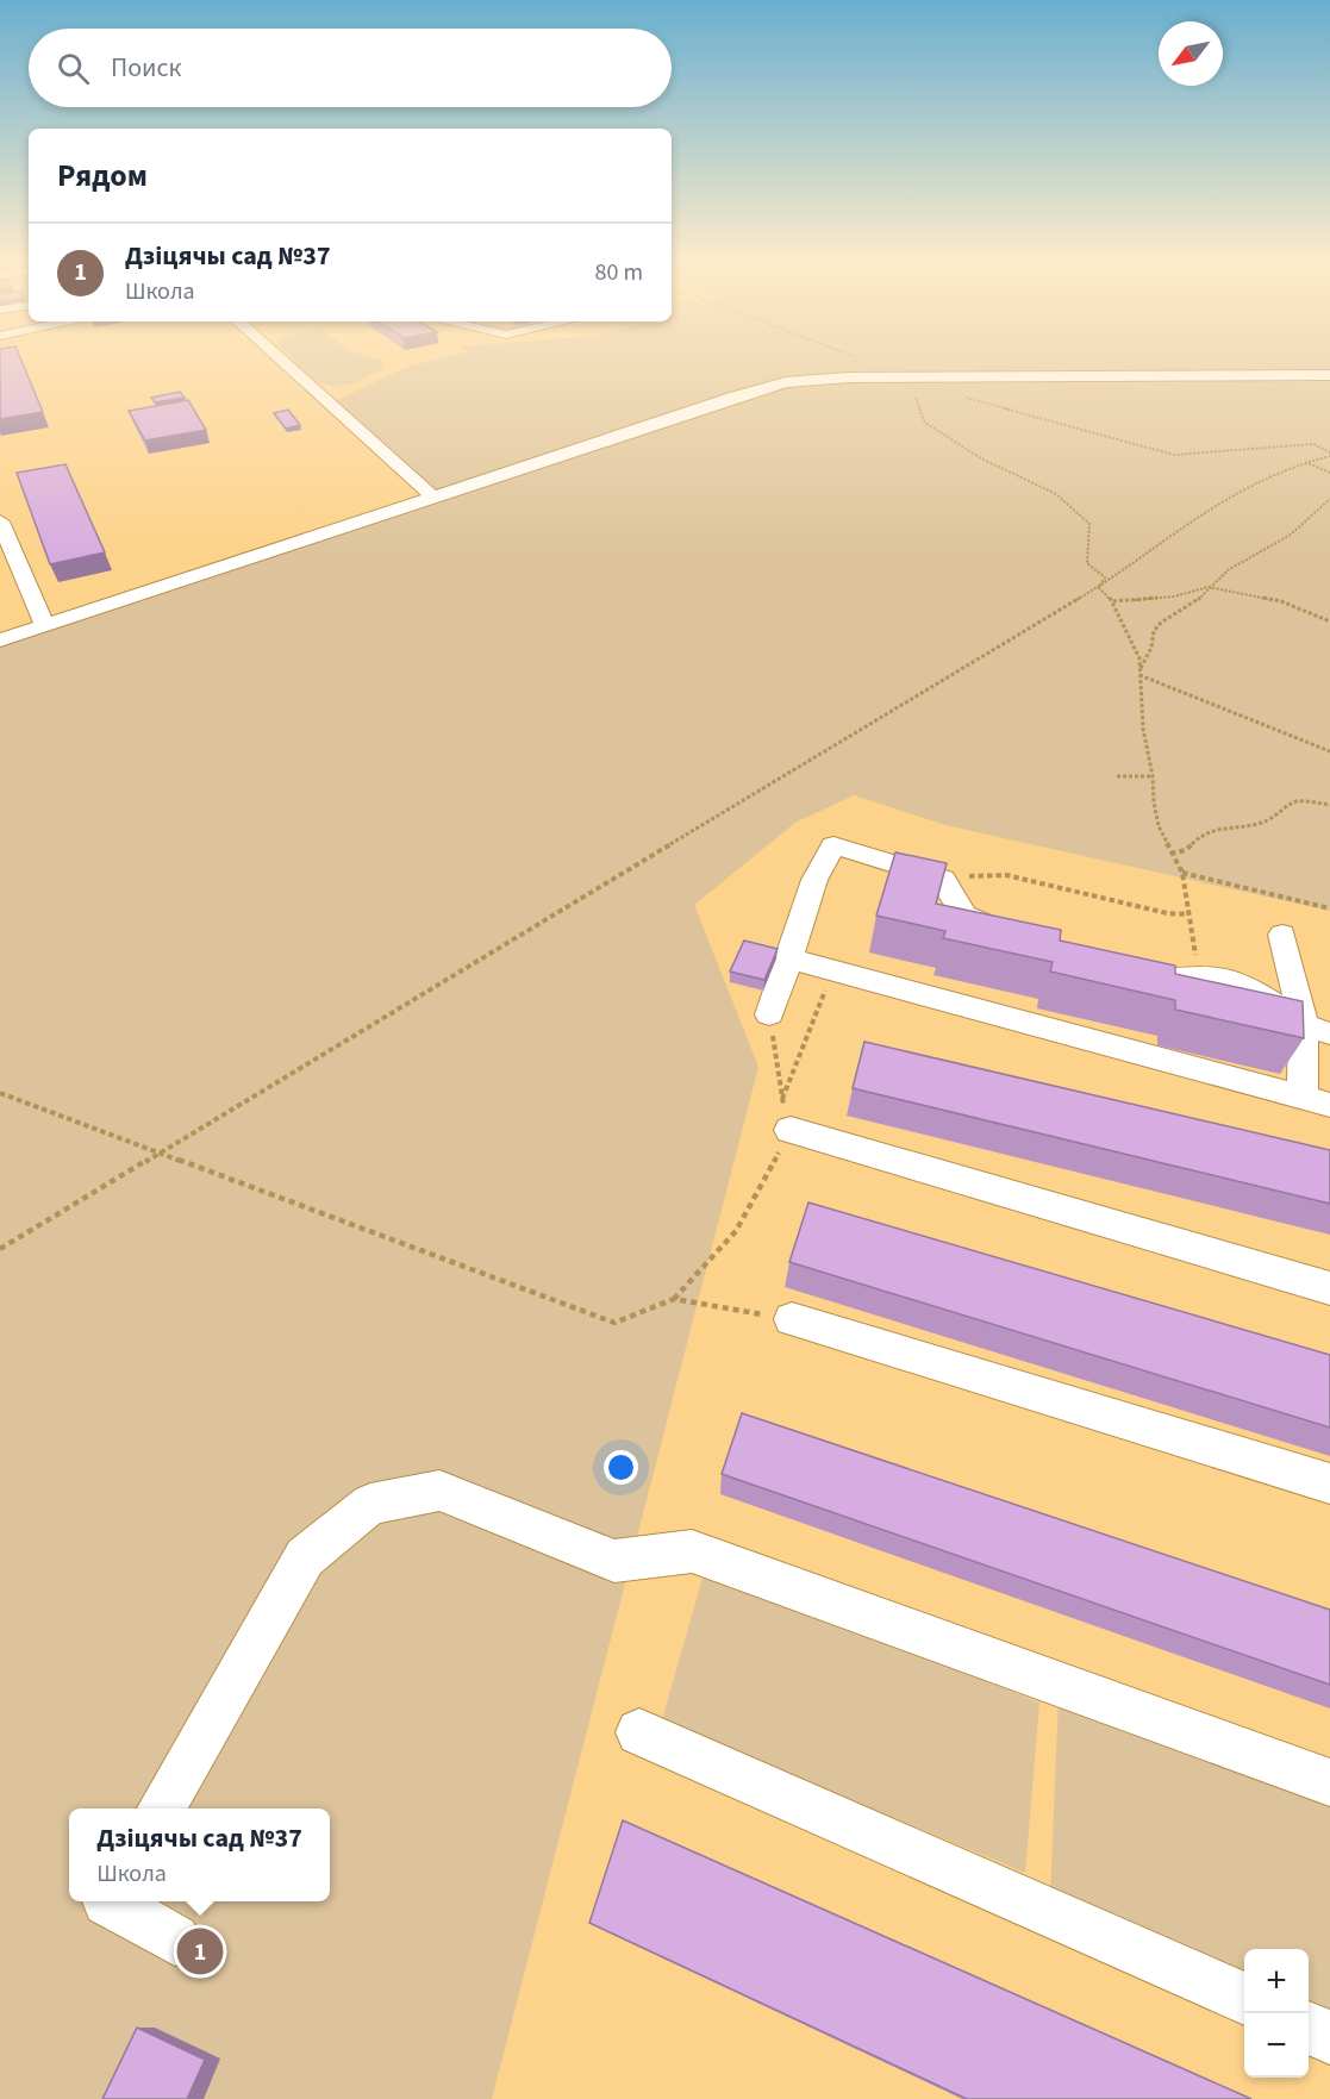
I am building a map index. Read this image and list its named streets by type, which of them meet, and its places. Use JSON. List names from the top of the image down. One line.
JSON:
{"north":"bottom left","page":{"search":"Поиск","heading":"Рядом","list":[{"mark":"1","name":"Дзіцячы сад №37","note":"Школа","value":"80 m"}],"popup":["Дзіцячы сад №37","Школа"],"pins":"1","map_buttons":["+","−"]}}
